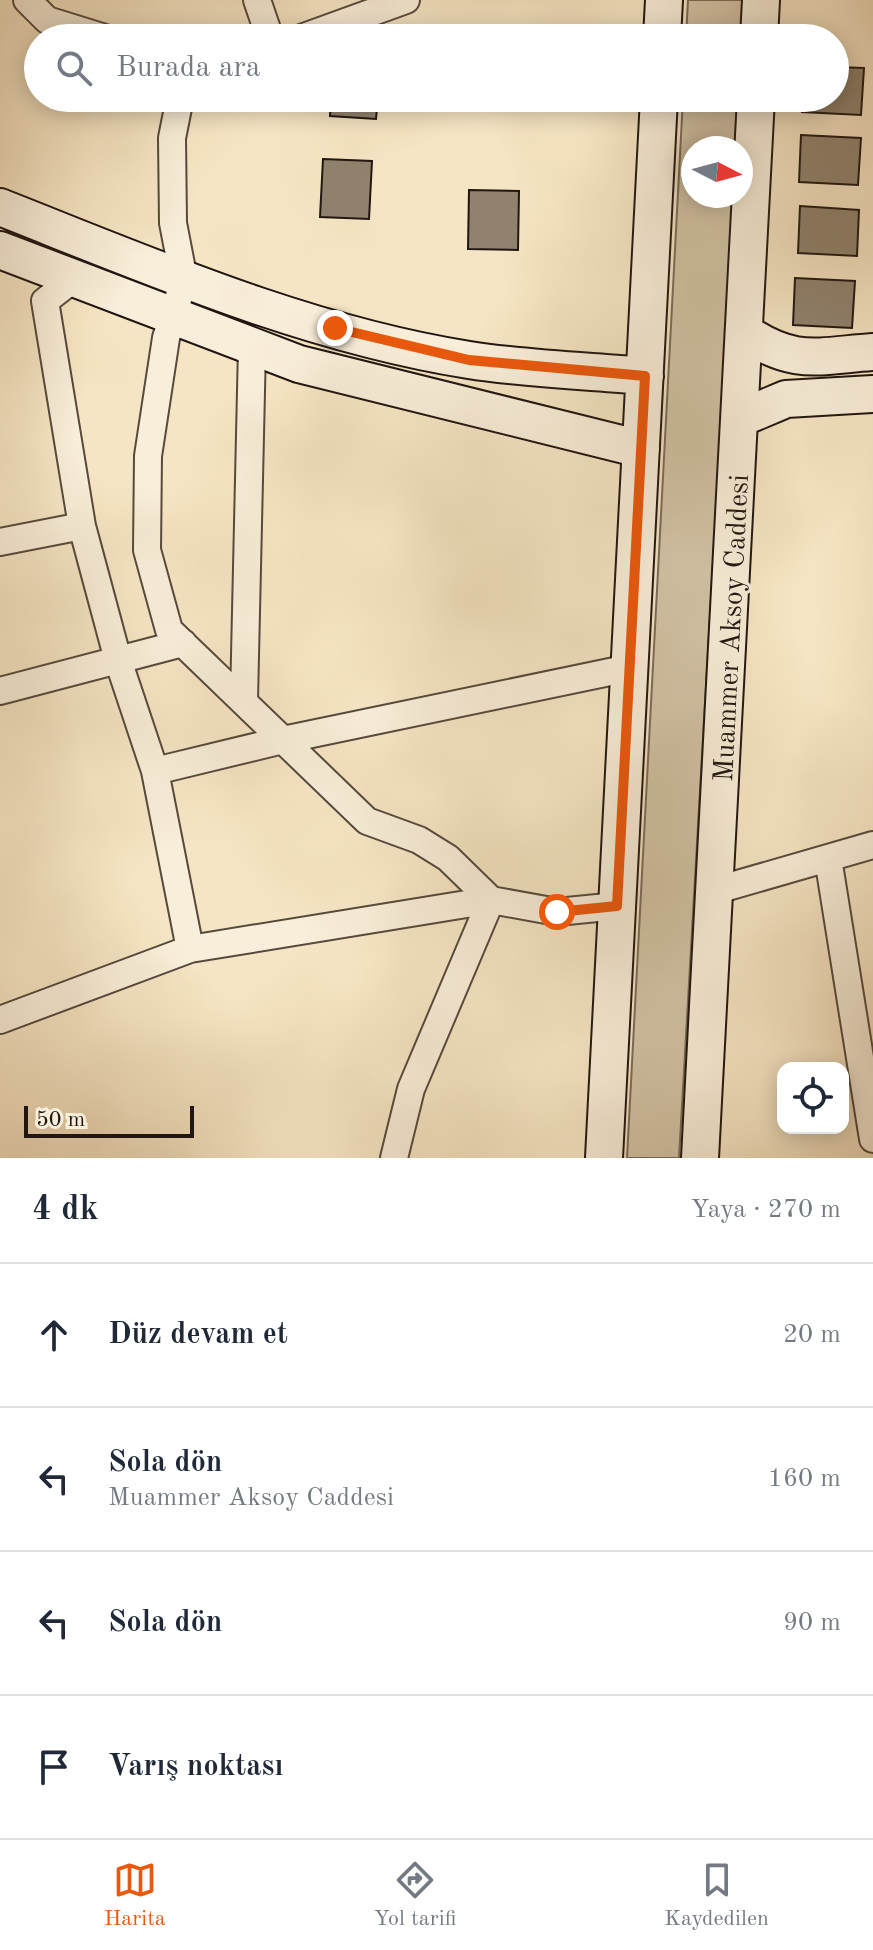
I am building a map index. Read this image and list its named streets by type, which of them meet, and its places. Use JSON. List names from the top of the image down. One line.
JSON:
{"streets":{"main road":["Muammer Aksoy Caddesi"]},"scale_bar":"50 m","north":"right","page":{"search":"Burada ara","scale":"50 m","heading":["4 dk","Yaya · 270 m"],"list":[["Düz devam et","20 m"],["Sola dön","Muammer Aksoy Caddesi","160 m"],["Sola dön","90 m"],"Varış noktası"],"nav":["Harita","Yol tarifi","Kaydedilen"]}}
